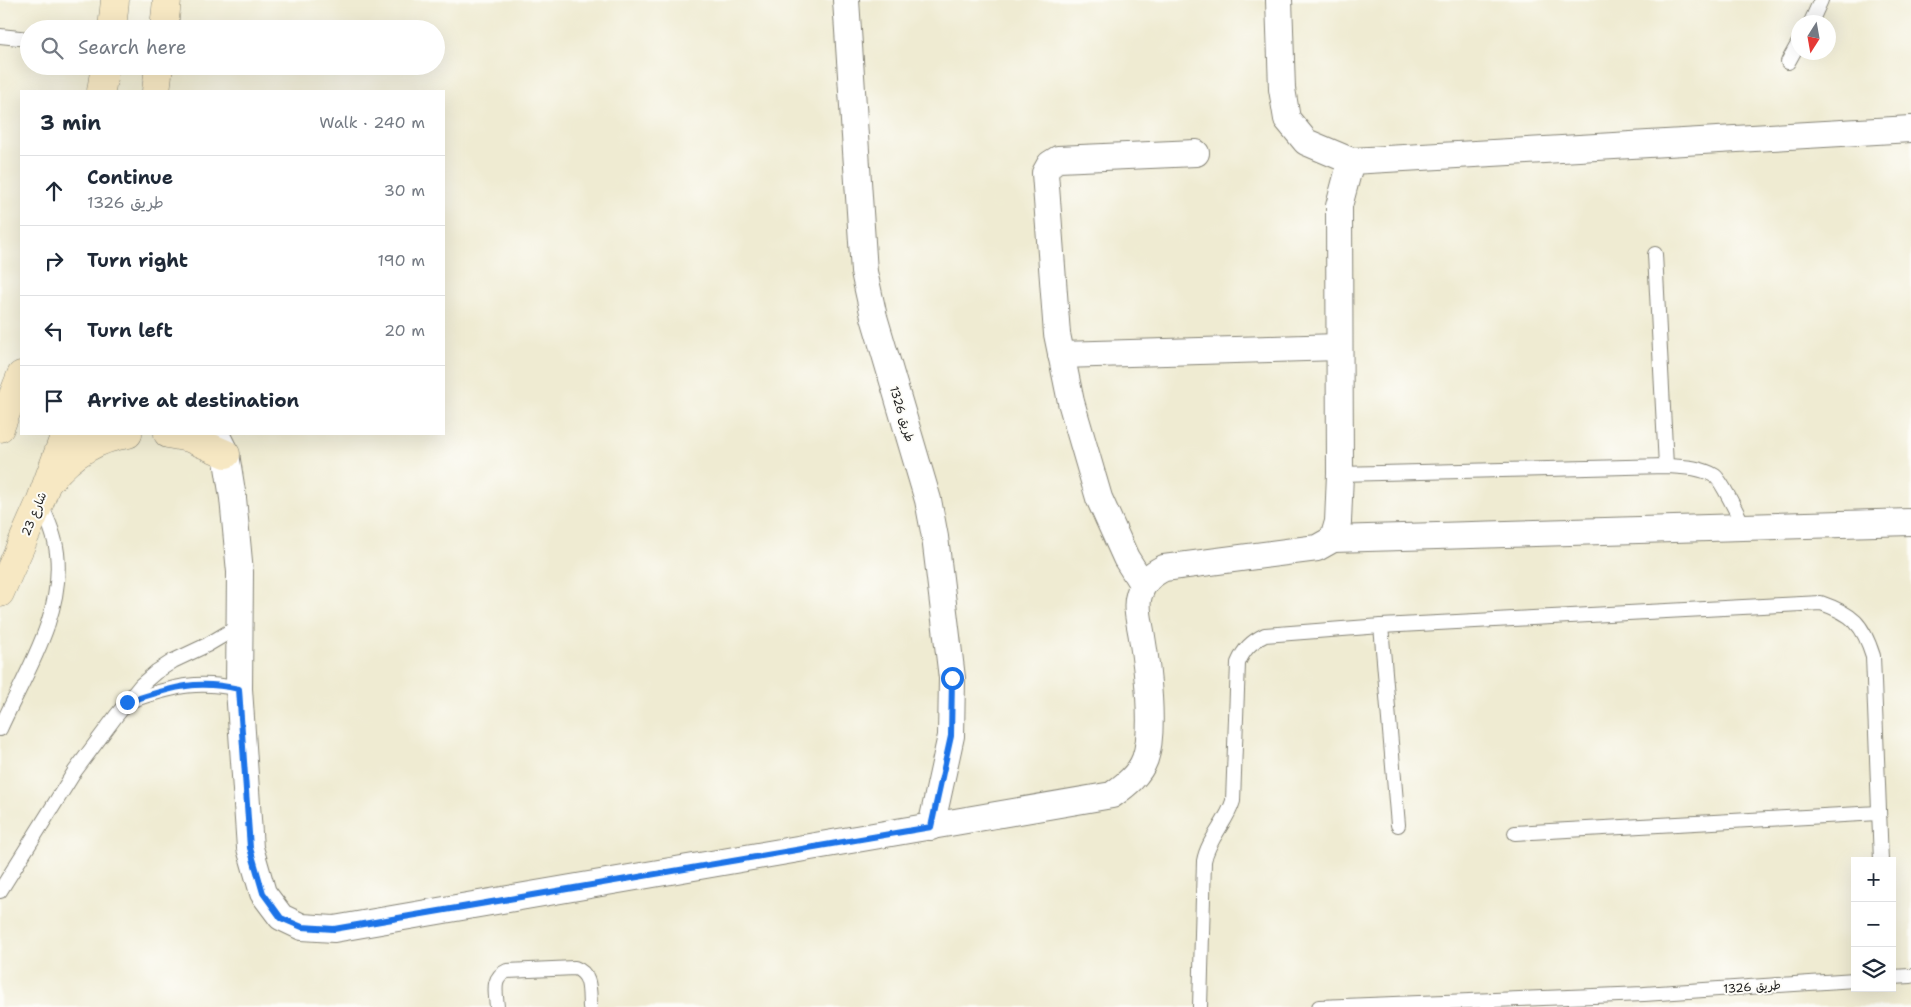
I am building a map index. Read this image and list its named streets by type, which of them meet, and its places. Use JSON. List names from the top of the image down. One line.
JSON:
{"streets":{"street":["طريق 1326","شارع 23"]},"north":"bottom","page":{"search":"Search here","heading":["3 min","Walk · 240 m"],"list":[["Continue","طريق 1326","30 m"],["Turn right","190 m"],["Turn left","20 m"],"Arrive at destination"],"map_buttons":["+","−"]}}
